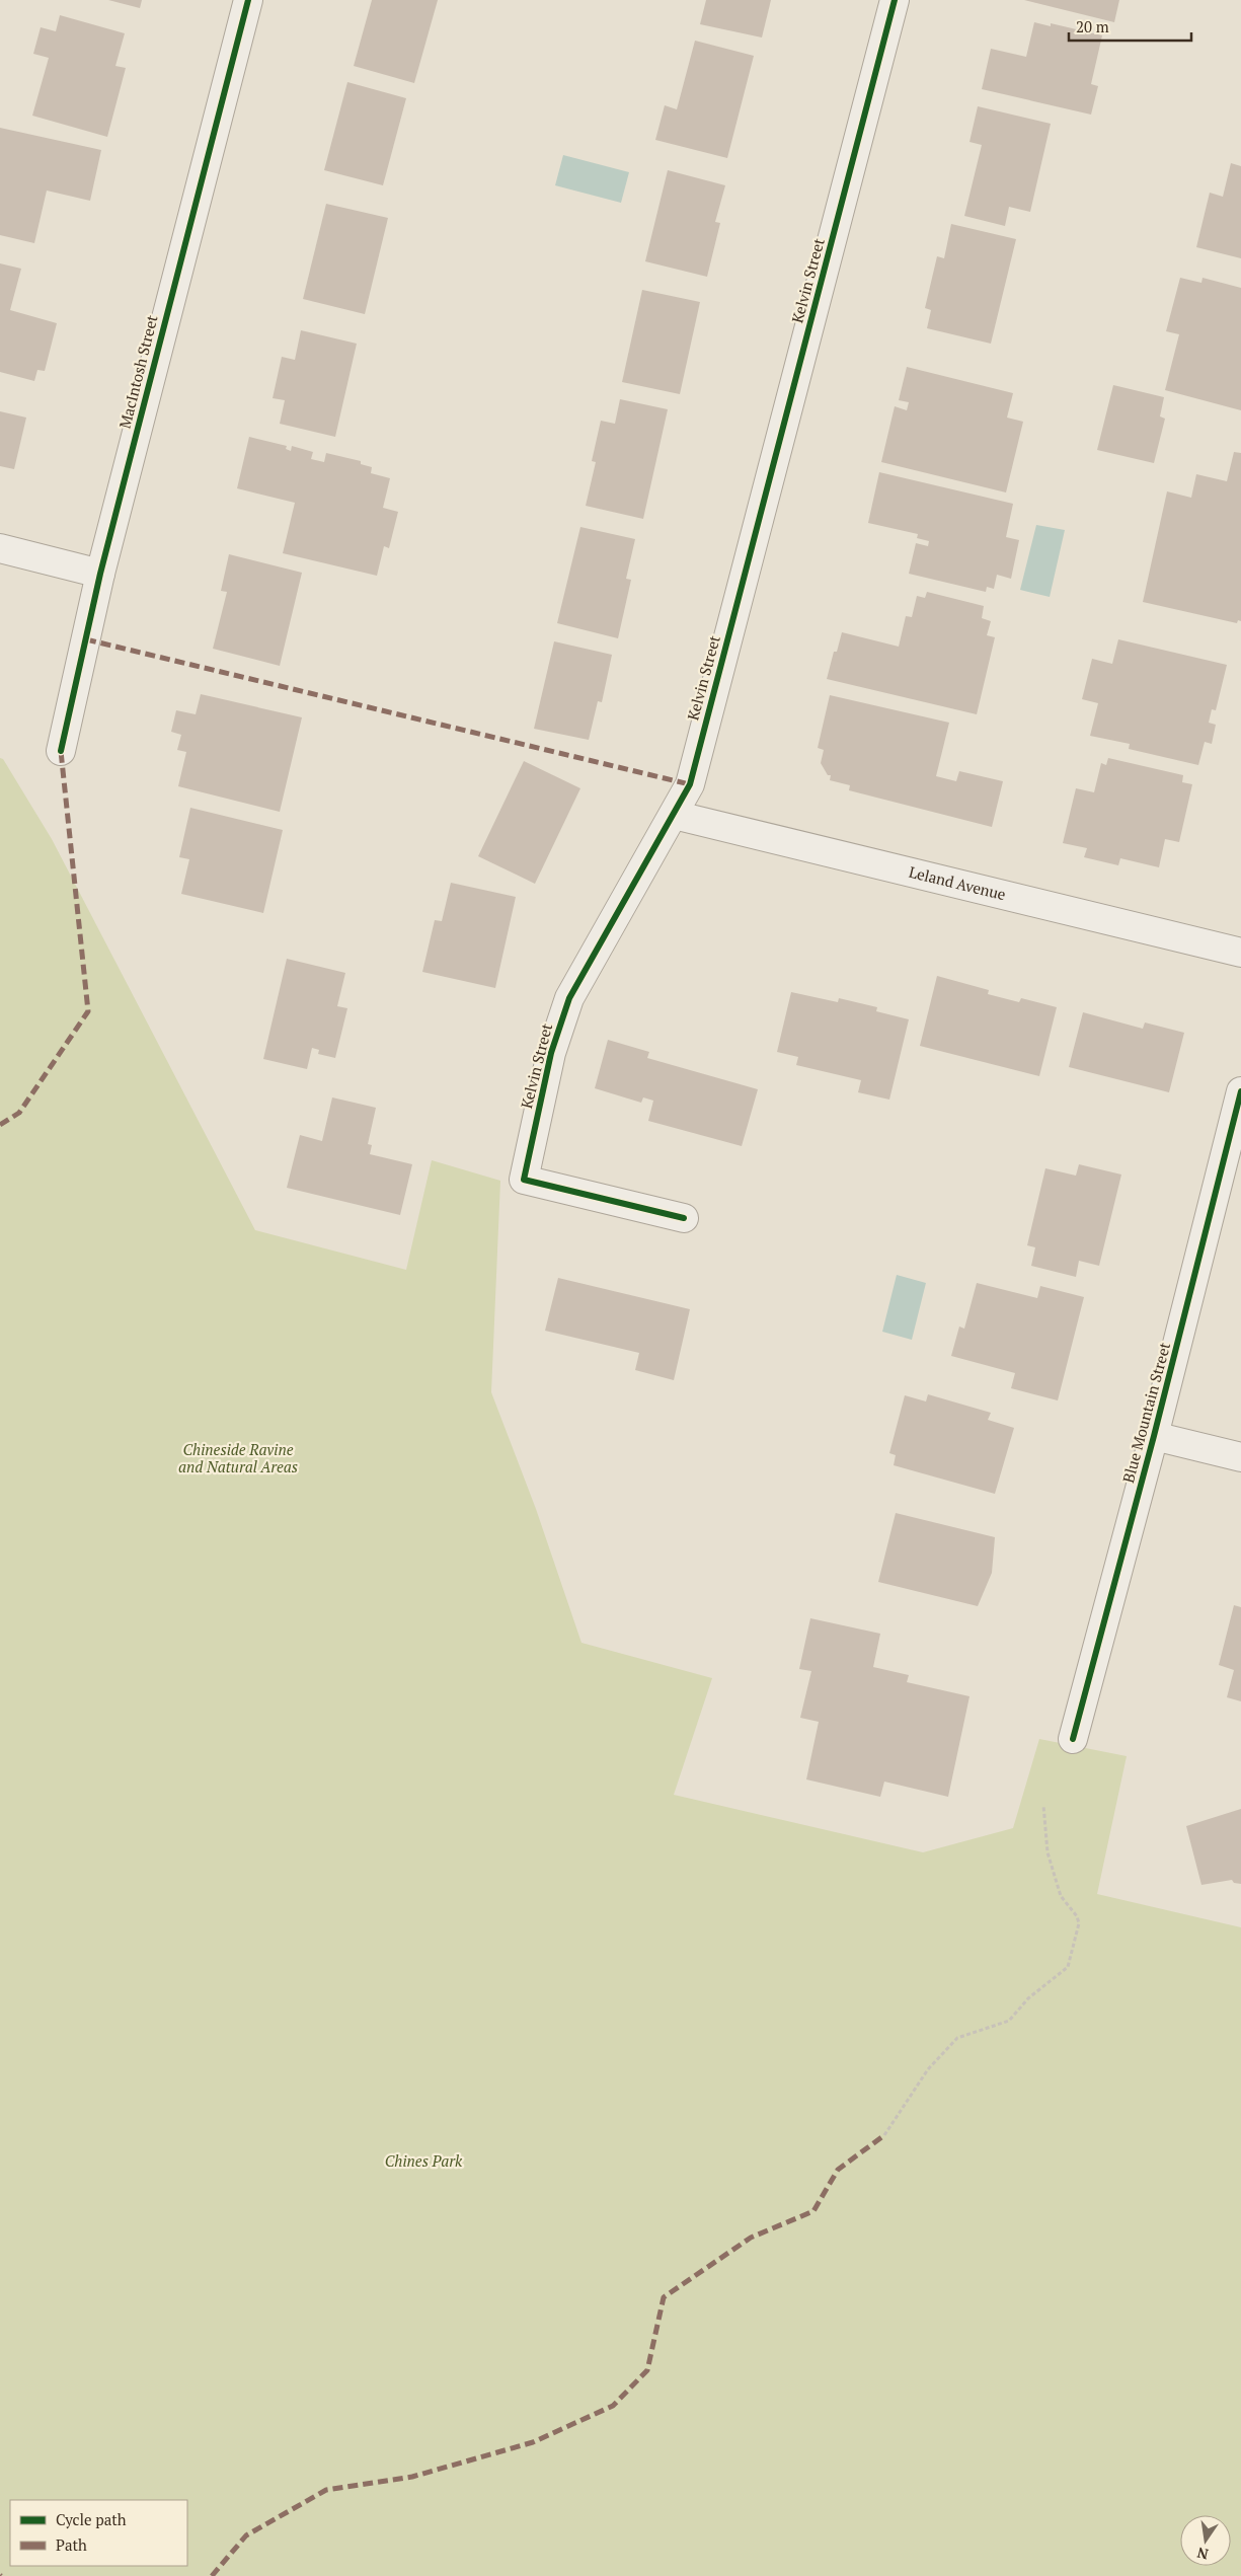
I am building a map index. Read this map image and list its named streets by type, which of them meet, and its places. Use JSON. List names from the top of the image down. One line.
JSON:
{"streets":{"street":["Kelvin Street","MacIntosh Street","Leland Avenue","Blue Mountain Street"]},"crossings":[["Kelvin Street","Leland Avenue"]],"parks":["Chineside Ravine and Natural Areas","Chines Park"],"legend":["Cycle path","Path"],"scale_bar":"20 m","north":"bottom"}
